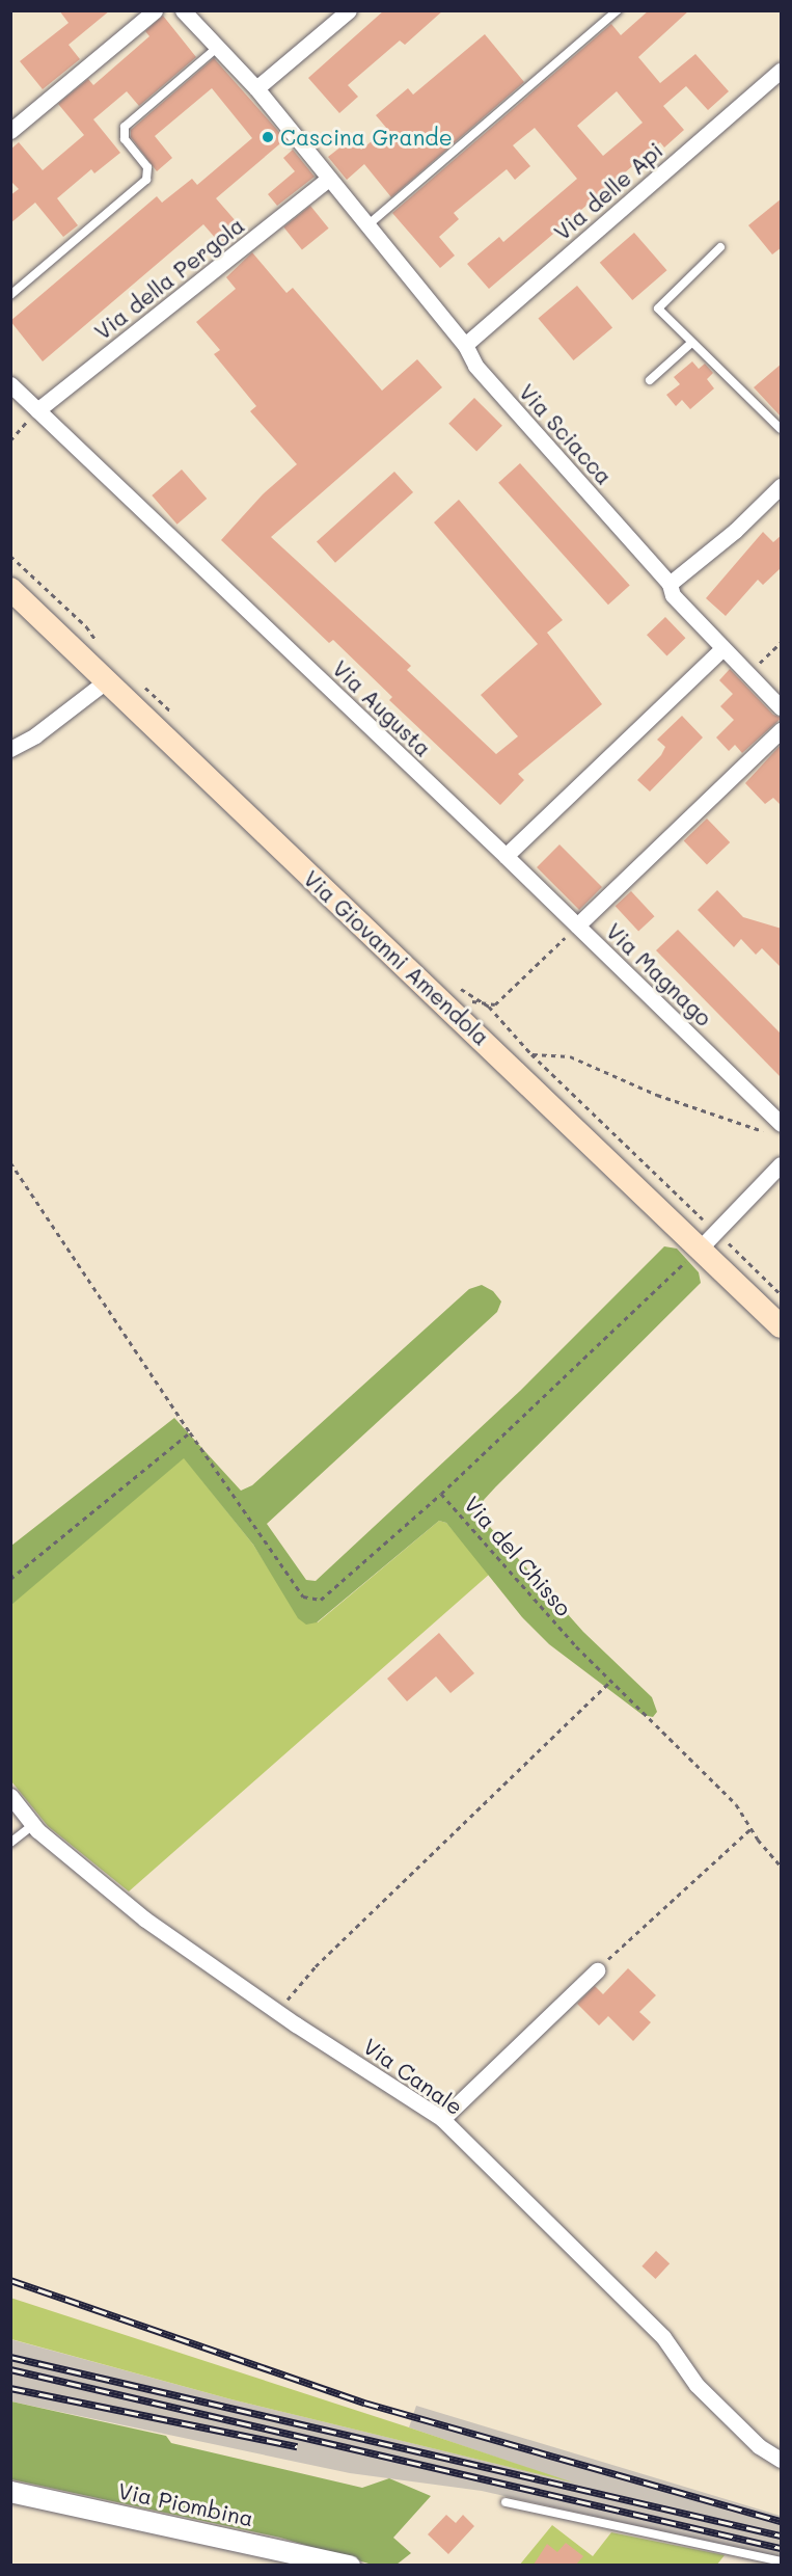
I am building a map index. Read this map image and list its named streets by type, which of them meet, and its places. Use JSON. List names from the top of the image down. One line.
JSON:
{"streets":{"main road":["Via Giovanni Amendola"],"street":["Via delle Api","Via della Pergola","Via Sciacca","Via Augusta","Via Magnago","Via Canale","Via Piombina"],"path":["Via del Chisso"]},"crossings":[["Via delle Api","Via Sciacca"],["Via della Pergola","Via Sciacca"],["Via della Pergola","Via Augusta"],["Via Augusta","Via Magnago"]],"places":["Cascina Grande"]}
